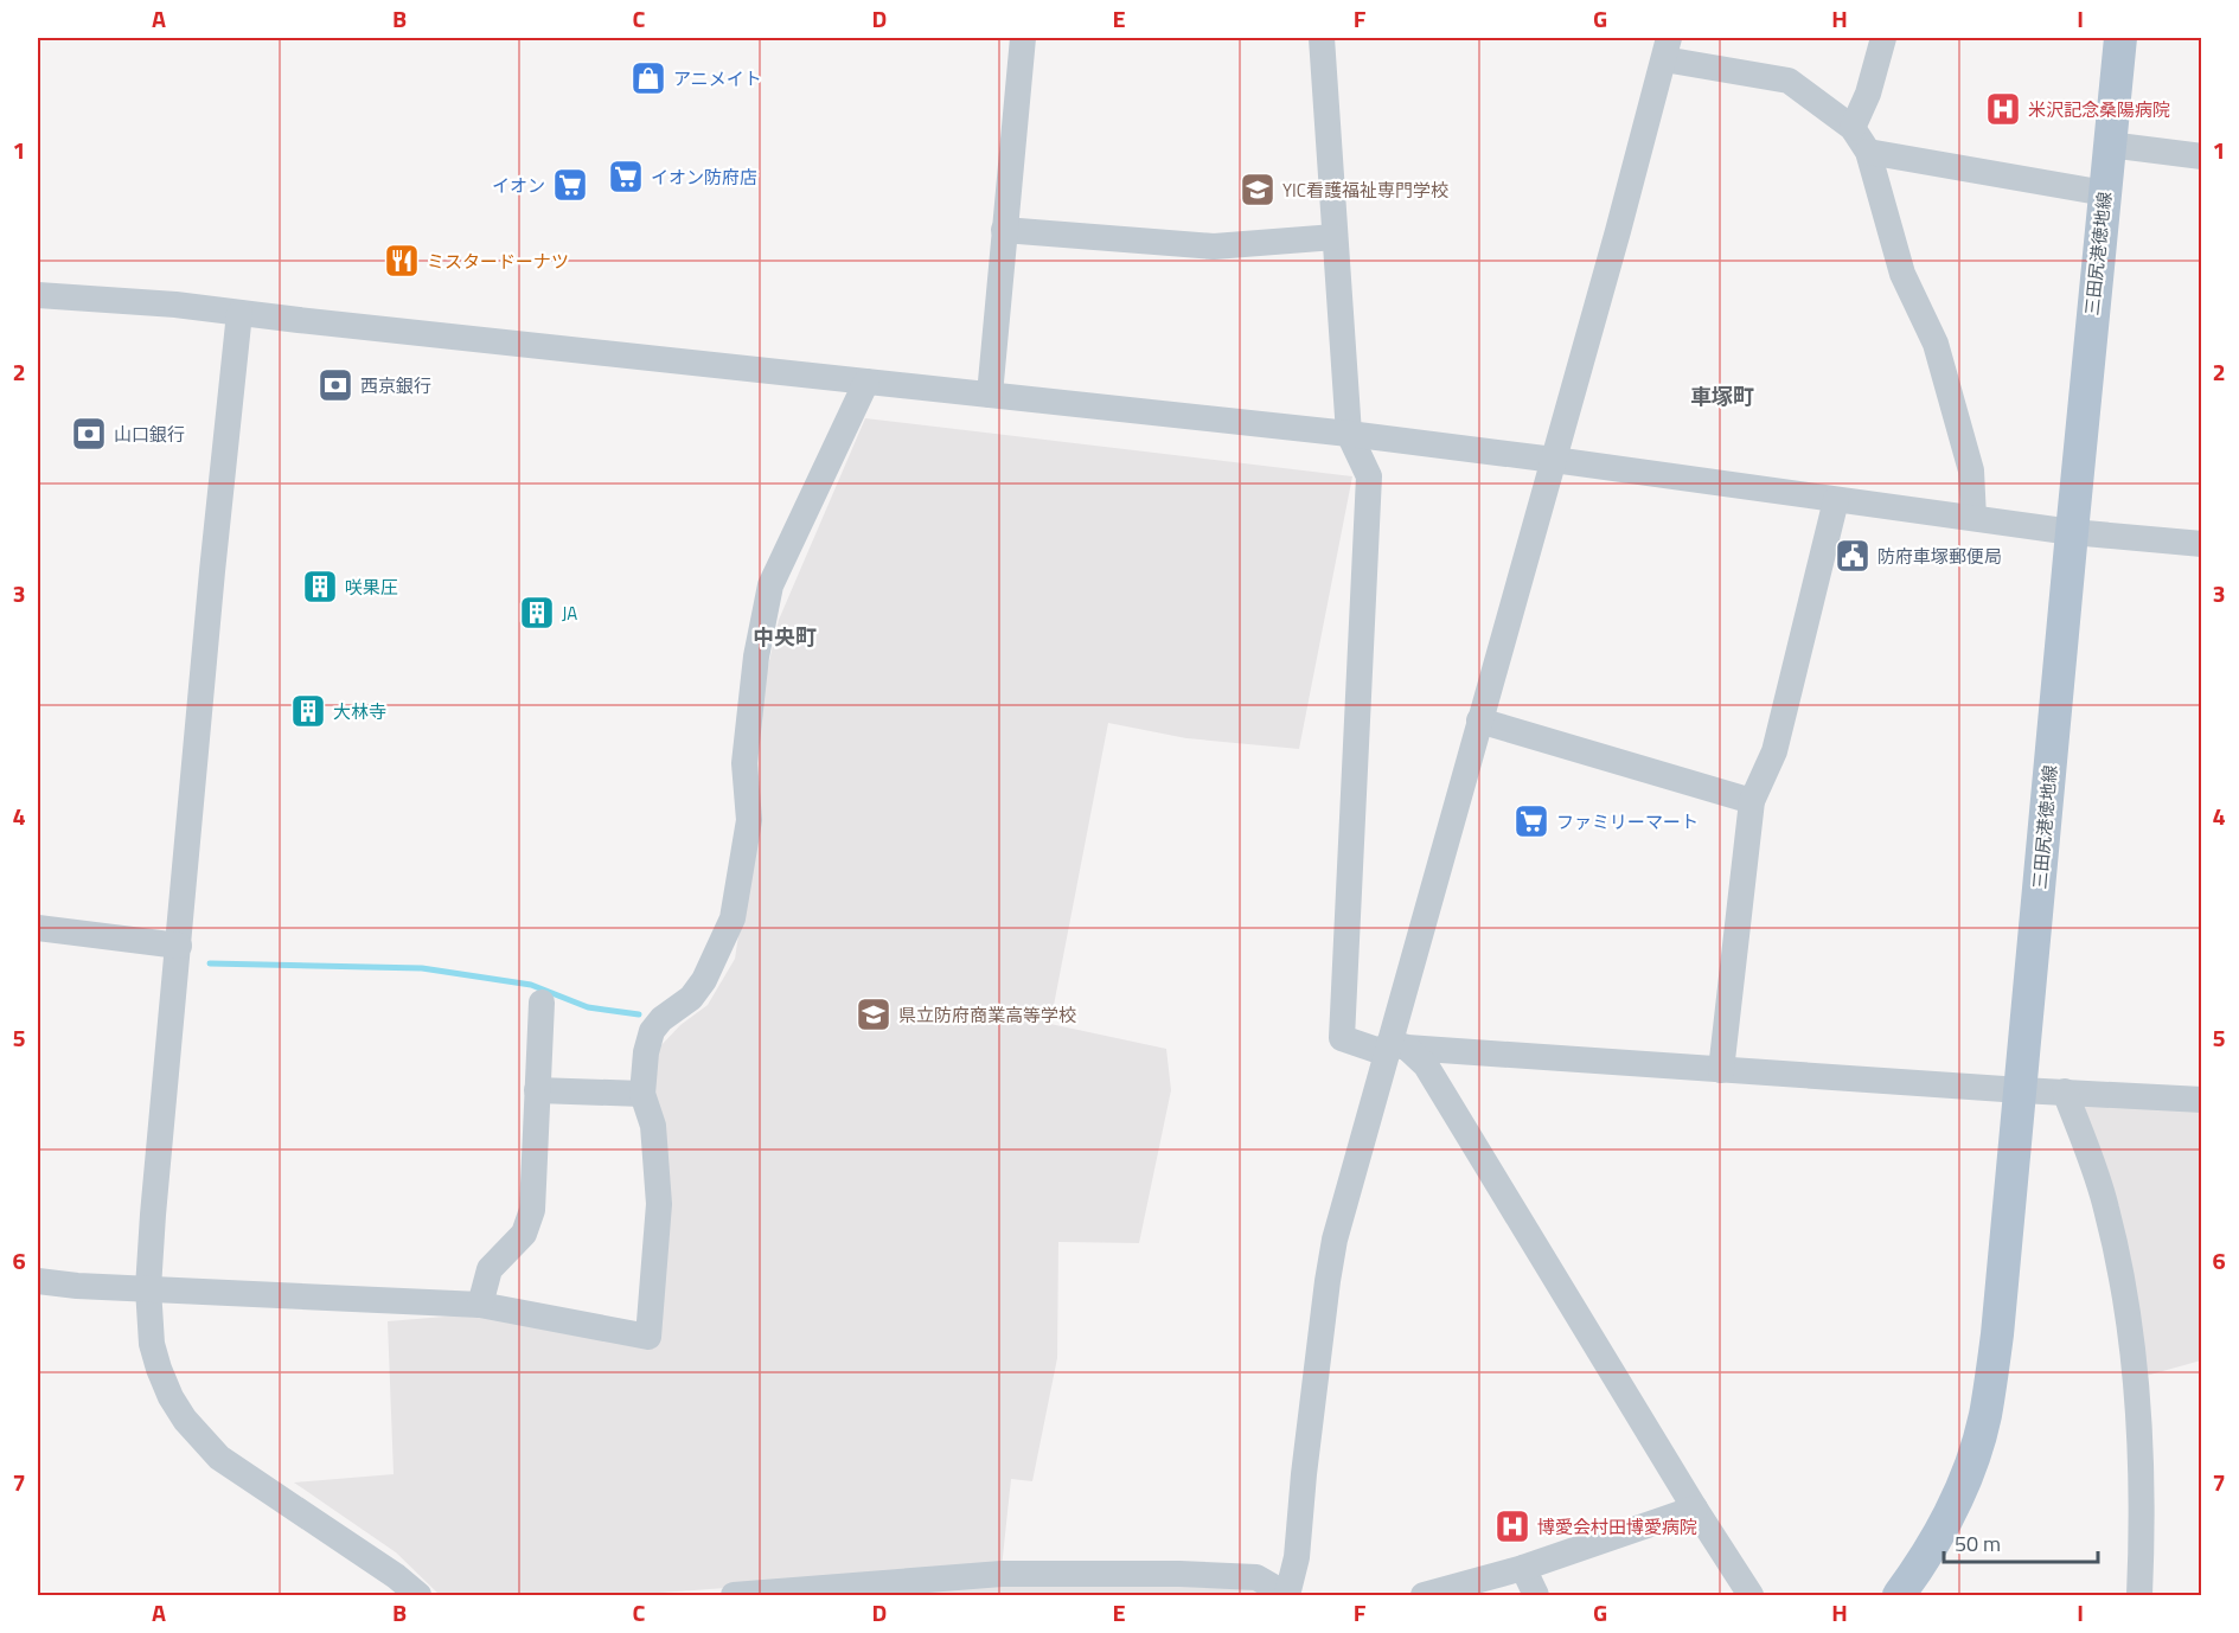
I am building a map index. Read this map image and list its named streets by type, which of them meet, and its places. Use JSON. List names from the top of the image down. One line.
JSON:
{"streets":{"main road":["三田尻港徳地線"]},"districts":["車塚町","中央町"],"places":{"shop":["アニメイト"],"hospital":["米沢記念桑陽病院","博愛会村田博愛病院"],"supermarket":["イオン防府店","イオン","ファミリーマート"],"school or university":["YIC看護福祉専門学校","県立防府商業高等学校"],"restaurant":["ミスタードーナツ"],"bank":["西京銀行","山口銀行"],"public building":["防府車塚郵便局"],"building":["咲果圧","JA","大林寺"]},"scale_bar":"50 m","grid":{"columns":["A","B","C","D","E","F","G","H","I"],"rows":["1","2","3","4","5","6","7"]}}
